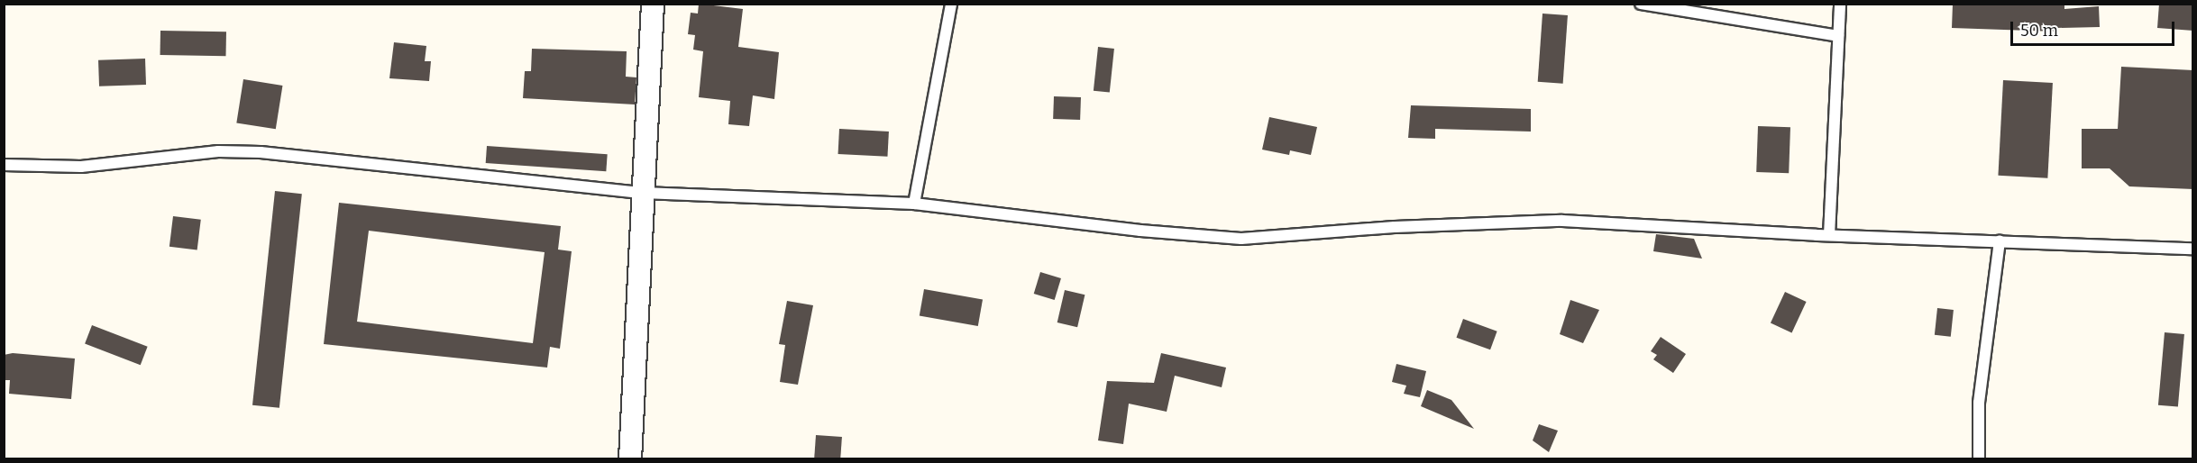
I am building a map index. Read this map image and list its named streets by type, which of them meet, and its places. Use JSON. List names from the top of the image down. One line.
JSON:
{"scale_bar":"50 m"}
